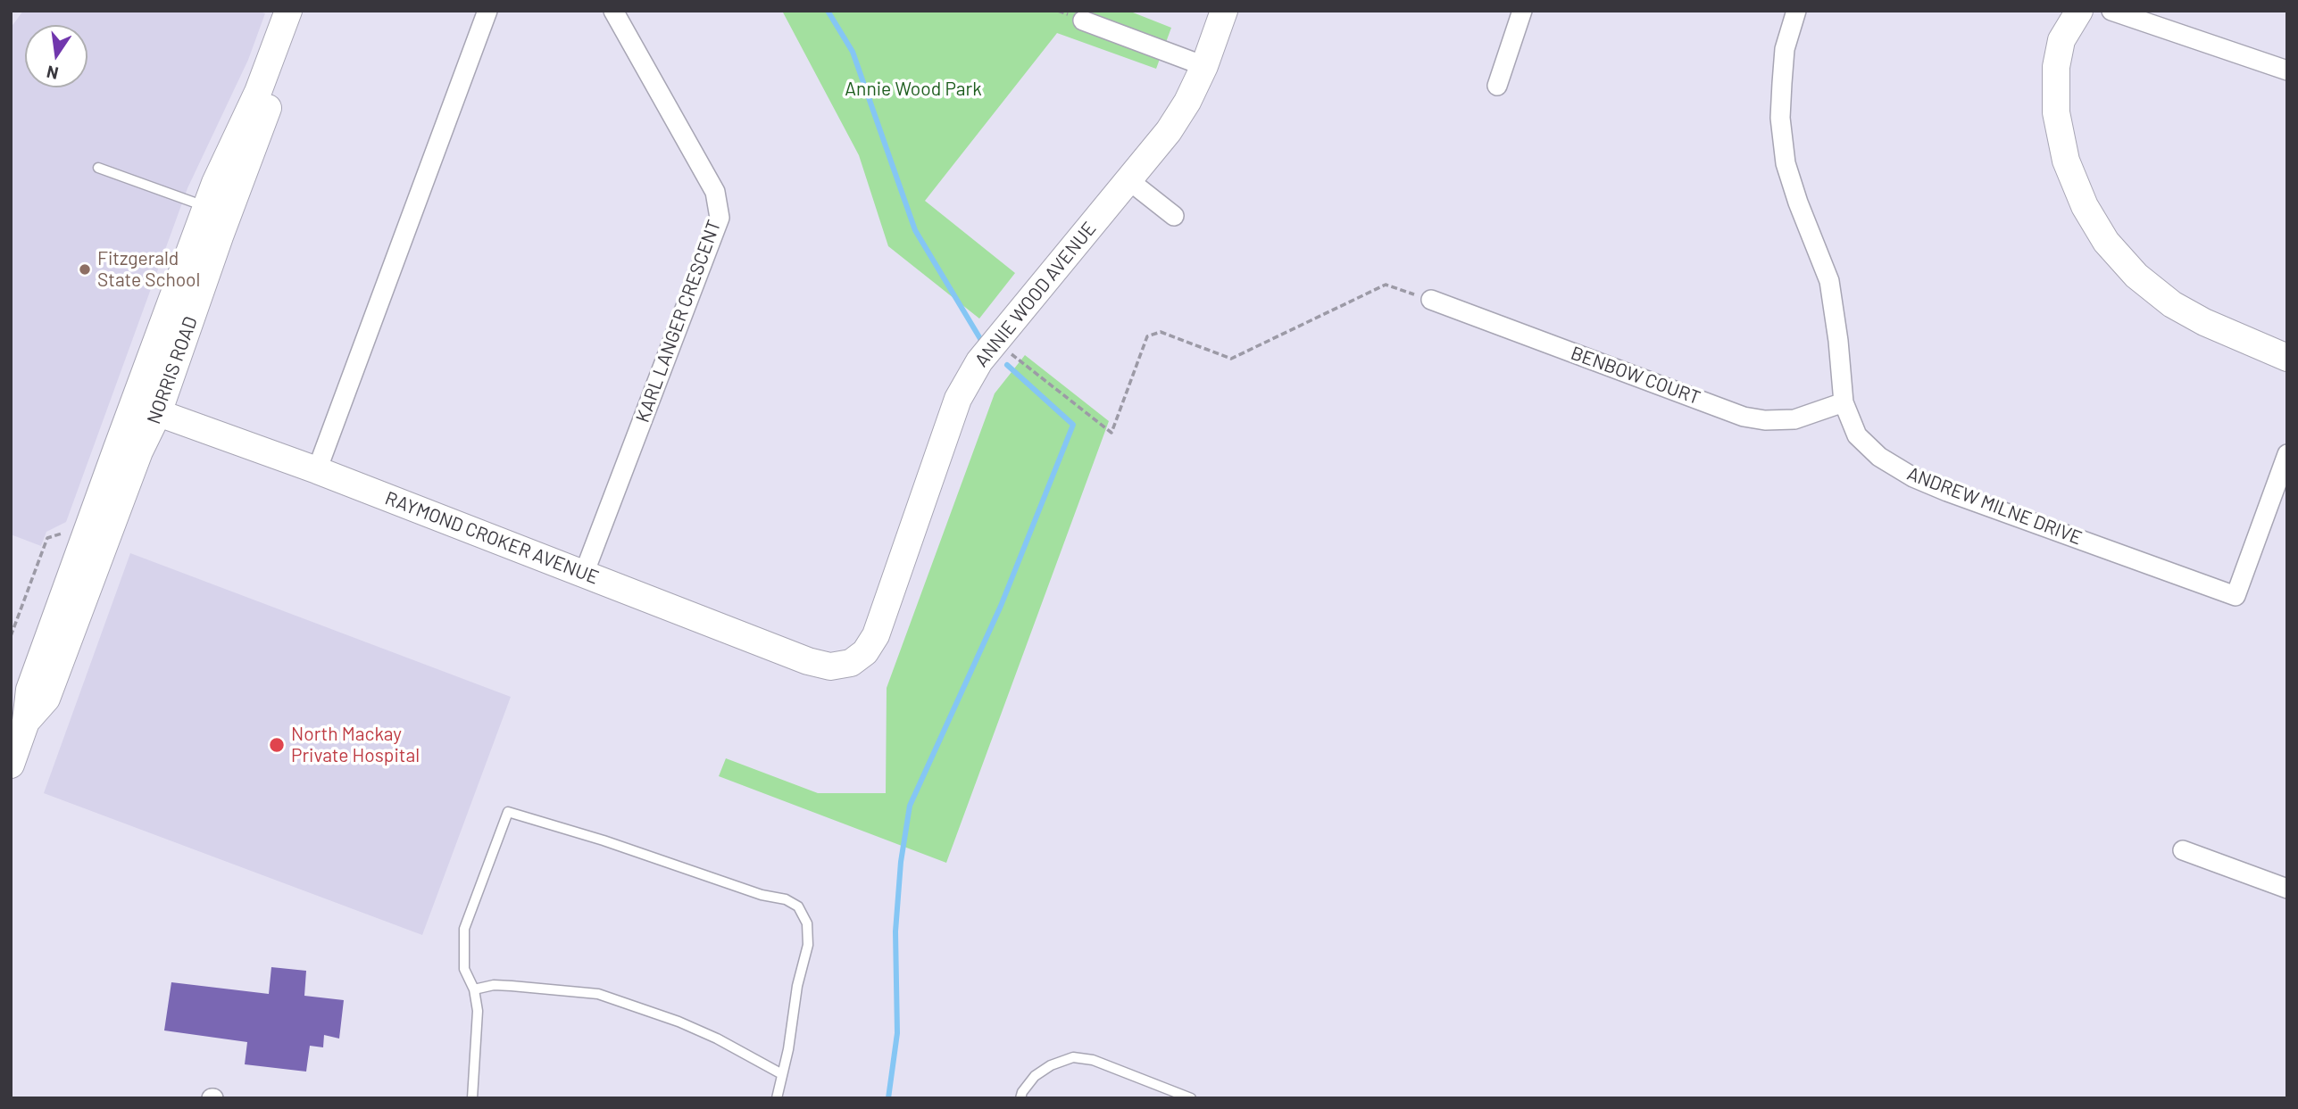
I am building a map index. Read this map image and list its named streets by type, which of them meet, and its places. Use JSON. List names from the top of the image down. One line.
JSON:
{"streets":{"street":["ANNIE WOOD AVENUE","KARL LANGER CRESCENT","NORRIS ROAD","BENBOW COURT","ANDREW MILNE DRIVE","RAYMOND CROKER AVENUE"]},"crossings":[["ANNIE WOOD AVENUE","RAYMOND CROKER AVENUE"],["KARL LANGER CRESCENT","RAYMOND CROKER AVENUE"],["NORRIS ROAD","RAYMOND CROKER AVENUE"],["BENBOW COURT","ANDREW MILNE DRIVE"]],"parks":["Annie Wood Park"],"places":["Fitzgerald State School","North Mackay Private Hospital"],"north":"bottom"}
